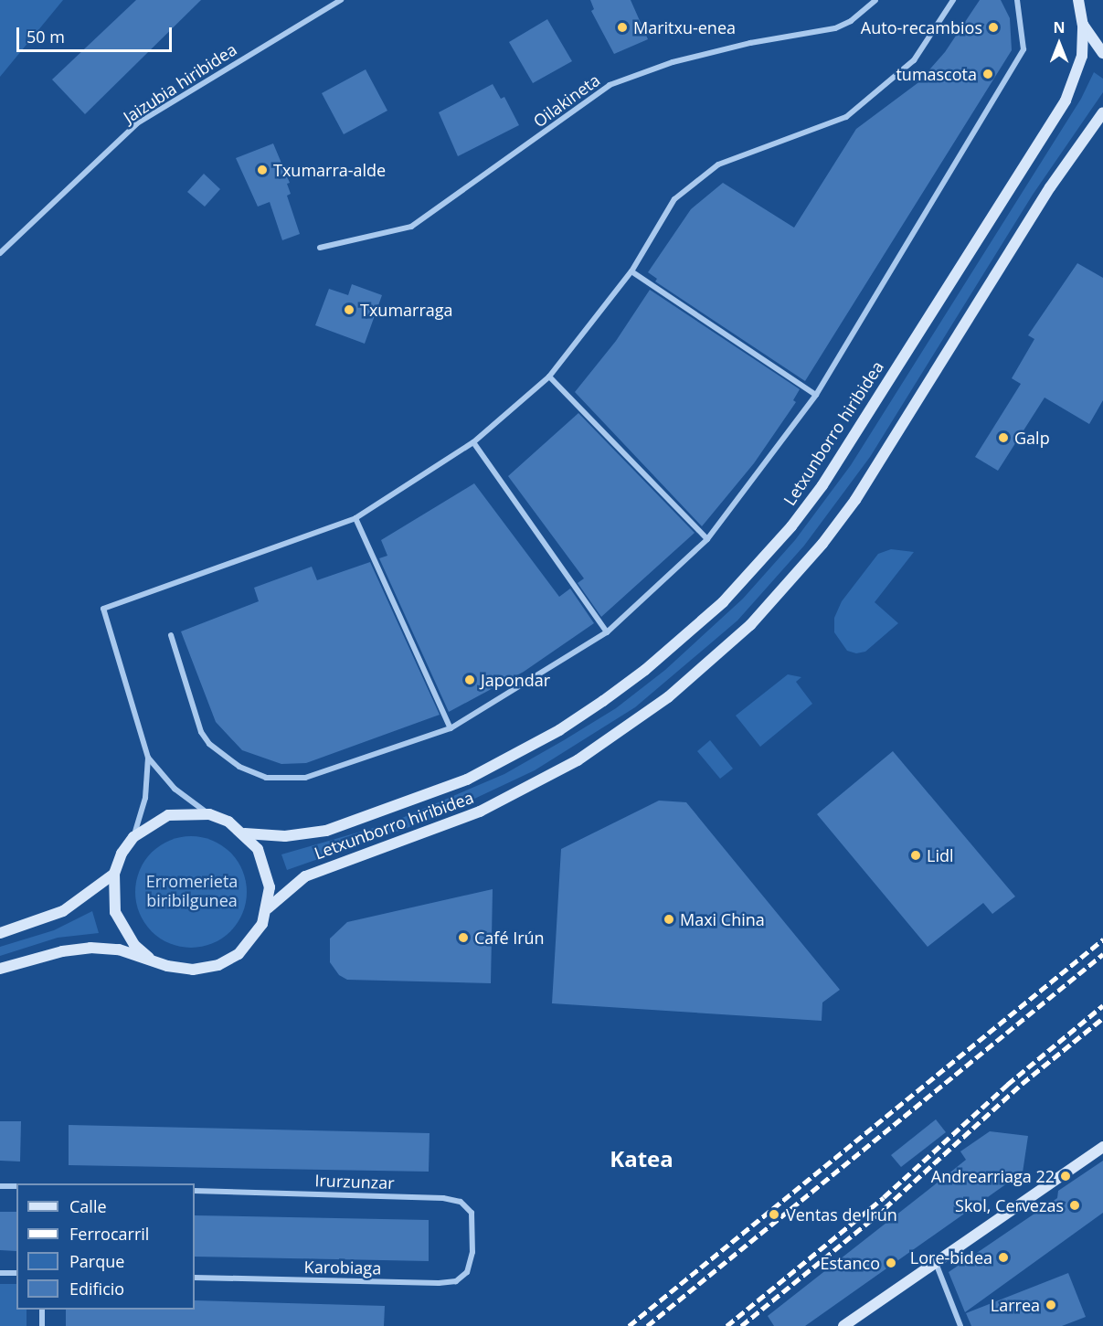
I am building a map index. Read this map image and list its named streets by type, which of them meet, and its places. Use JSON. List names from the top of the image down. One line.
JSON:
{"streets":{"main road":["Letxunborro hiribidea"],"street":["Jaizubia hiribidea","Oilakineta","Irurzunzar","Karobiaga"]},"crossings":[["Irurzunzar","Karobiaga"]],"districts":["Katea"],"parks":["Erromerieta biribilgunea"],"places":["Maritxu-enea","Auto-recambios","tumascota","Txumarra-alde","Txumarraga","Galp","Japondar","Lidl","Maxi China","Café Irún","Andrearriaga 22","Skol, Cervezas","Ventas de Irún","Lore-bidea","Estanco","Larrea"],"legend":["Calle","Ferrocarril","Parque","Edificio"],"scale_bar":"50 m","north":"top"}
